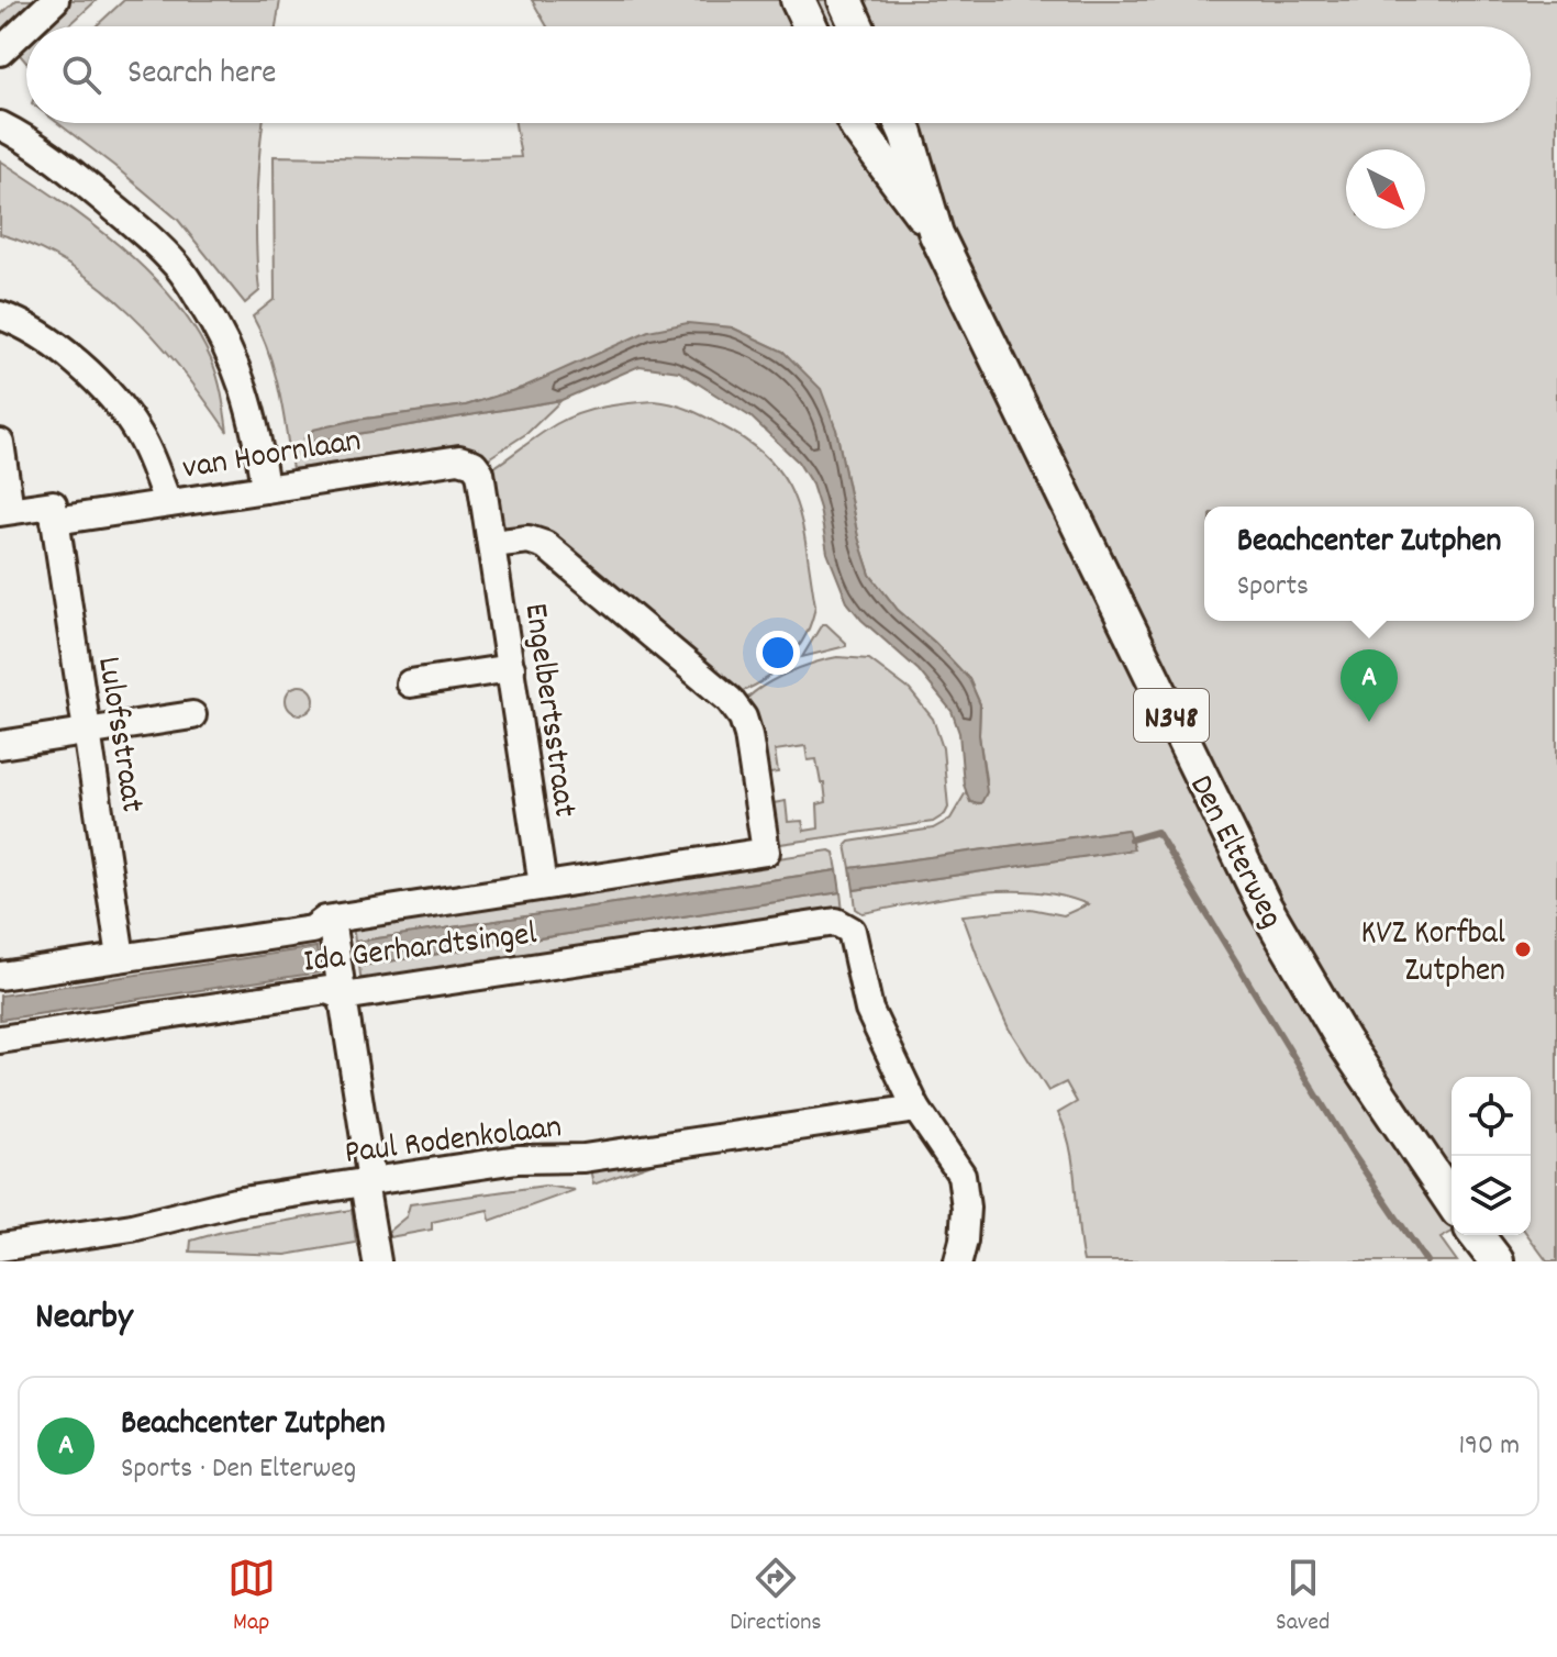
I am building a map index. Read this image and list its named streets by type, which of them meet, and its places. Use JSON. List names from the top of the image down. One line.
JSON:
{"streets":{"main road":["N348","Den Elterweg"],"street":["van Hoornlaan","Engelbertsstraat","Lulofsstraat","Ida Gerhardtsingel","Paul Rodenkolaan"]},"crossings":[["van Hoornlaan","Engelbertsstraat"],["van Hoornlaan","Lulofsstraat"],["van Hoornlaan","Ida Gerhardtsingel"],["Engelbertsstraat","Ida Gerhardtsingel"],["Lulofsstraat","Ida Gerhardtsingel"],["Ida Gerhardtsingel","Paul Rodenkolaan"]],"places":["KVZ Korfbal Zutphen"],"north":"bottom right","page":{"search":"Search here","popup":["Beachcenter Zutphen","Sports"],"pins":"A","heading":"Nearby","list":[{"mark":"A","name":"Beachcenter Zutphen","note":"Sports · Den Elterweg","value":"190 m"}],"nav":["Map","Directions","Saved"]}}
